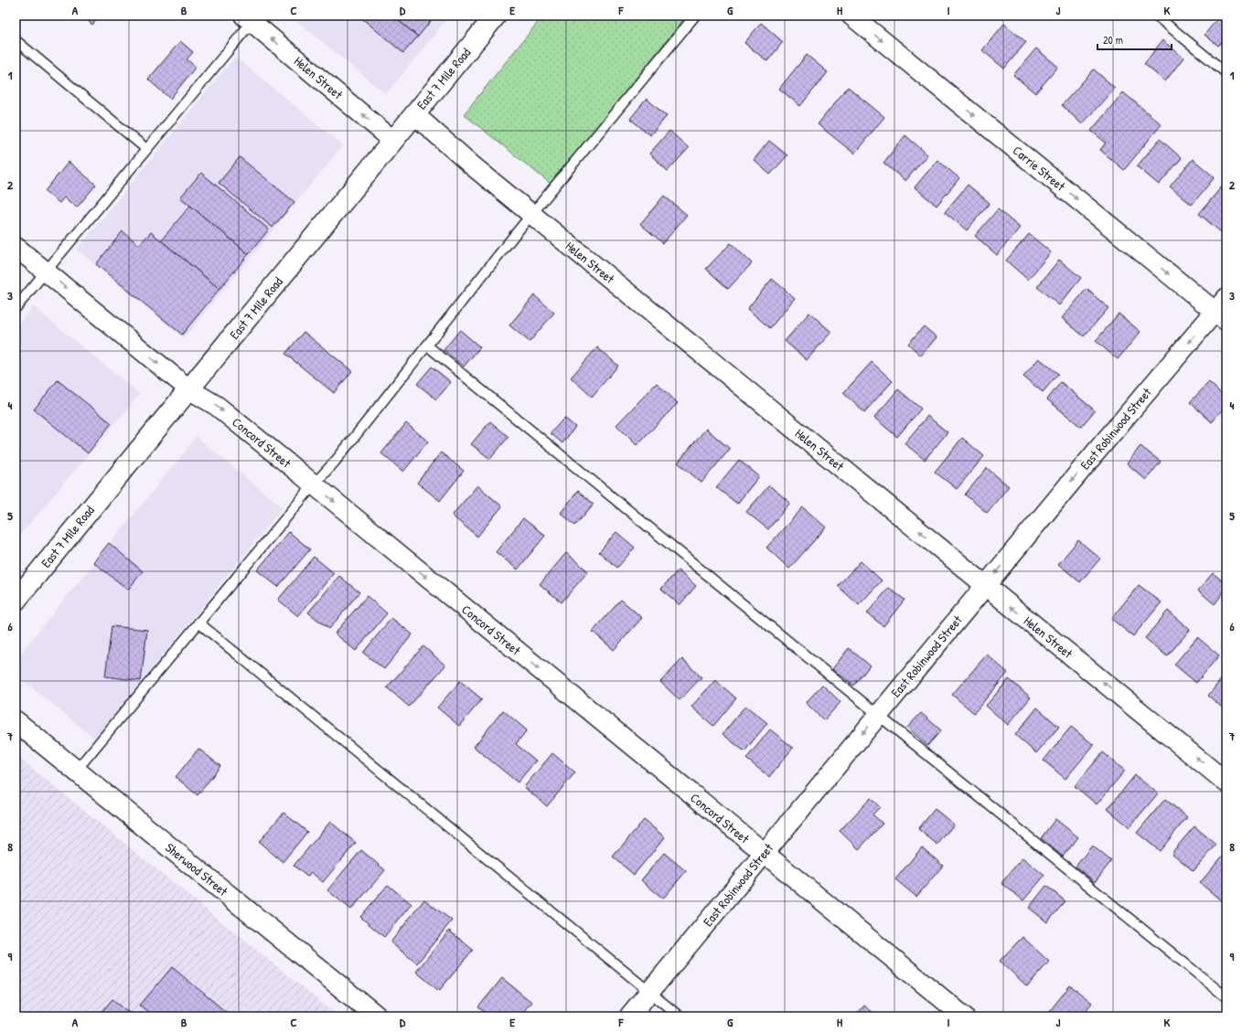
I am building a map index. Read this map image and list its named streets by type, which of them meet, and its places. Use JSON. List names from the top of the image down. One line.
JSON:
{"streets":{"street":["Helen Street","East 7 Mile Road","Carrie Street","East Robinwood Street","Concord Street","Sherwood Street"]},"crossings":[["Helen Street","East 7 Mile Road"],["Helen Street","East Robinwood Street"],["East 7 Mile Road","Concord Street"],["Carrie Street","East Robinwood Street"],["East Robinwood Street","Concord Street"]],"one_way":["Helen Street","Carrie Street","East Robinwood Street","Concord Street"],"scale_bar":"20 m","grid":{"columns":["A","B","C","D","E","F","G","H","I","J","K"],"rows":["1","2","3","4","5","6","7","8","9"]}}
